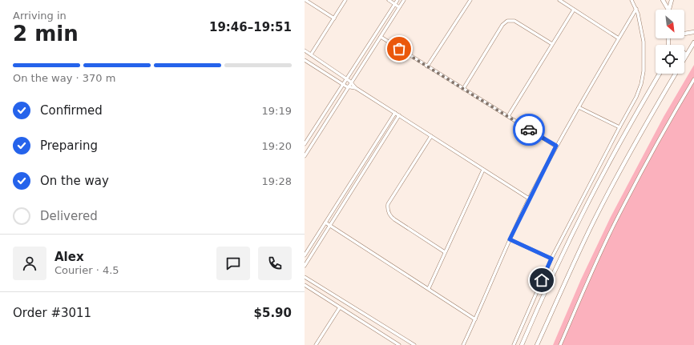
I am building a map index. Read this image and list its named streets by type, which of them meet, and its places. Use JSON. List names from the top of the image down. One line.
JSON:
{"north":"bottom right","page":{"heading":["2 min","Arriving in","19:46–19:51"],"panel":["Alex","Courier · 4.5","Order #3011","$5.90"],"bar":"On the way · 370 m","list":[["Confirmed","19:19"],["Preparing","19:20"],["On the way","19:28"],"Delivered"]}}
